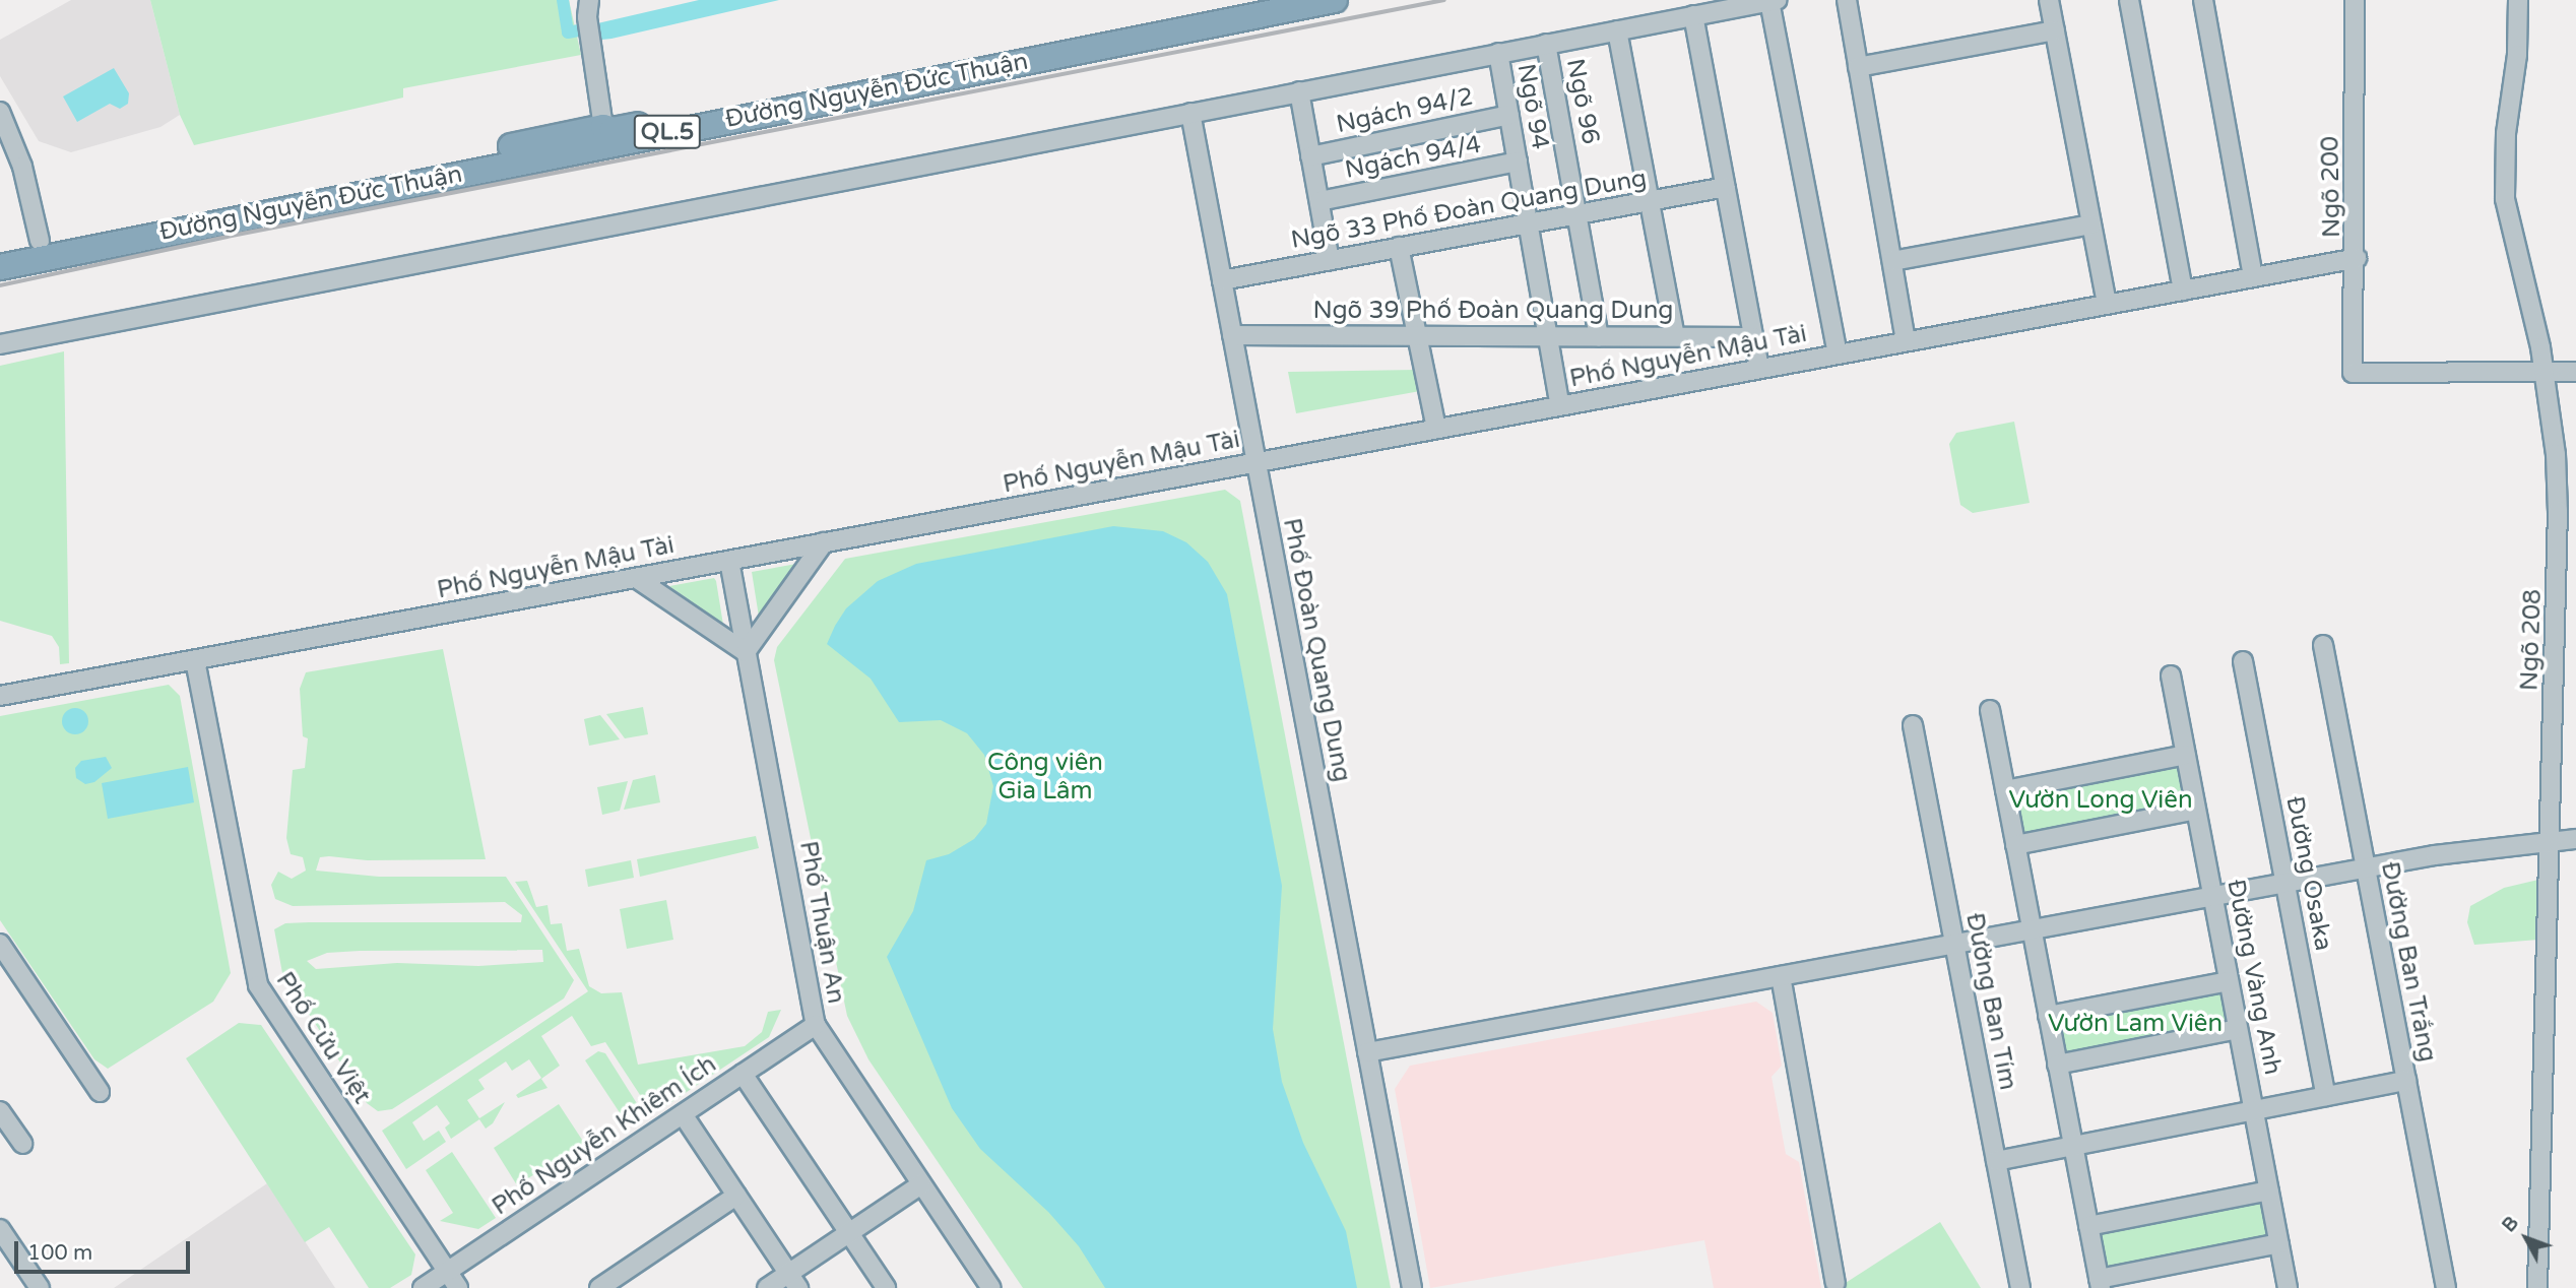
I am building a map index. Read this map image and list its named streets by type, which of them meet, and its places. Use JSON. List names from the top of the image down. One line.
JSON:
{"streets":{"highway":["Đường Nguyễn Đức Thuận","QL.5"],"street":["Ngõ 96","Ngõ 94","Ngách 94/2","Ngách 94/4","Ngõ 200","Ngõ 33 Phố Đoàn Quang Dung","Ngõ 39 Phố Đoàn Quang Dung","Phố Nguyễn Mậu Tài","Ngõ 208","Phố Đoàn Quang Dung","Đường Osaka","Phố Thuận An","Đường Ban Trắng","Đường Vàng Anh","Đường Ban Tím","Phố Cửu Việt","Phố Nguyễn Khiêm Ích"]},"crossings":[["Ngõ 96","Ngõ 33 Phố Đoàn Quang Dung"],["Ngõ 96","Ngõ 39 Phố Đoàn Quang Dung"],["Ngõ 94","Ngách 94/2"],["Ngõ 94","Ngách 94/4"],["Ngõ 94","Ngõ 33 Phố Đoàn Quang Dung"],["Ngõ 94","Ngõ 39 Phố Đoàn Quang Dung"],["Ngõ 94","Phố Nguyễn Mậu Tài"],["Ngõ 200","Phố Nguyễn Mậu Tài"],["Ngõ 200","Ngõ 208"],["Ngõ 33 Phố Đoàn Quang Dung","Phố Đoàn Quang Dung"],["Ngõ 39 Phố Đoàn Quang Dung","Phố Đoàn Quang Dung"],["Phố Nguyễn Mậu Tài","Phố Đoàn Quang Dung"],["Phố Nguyễn Mậu Tài","Phố Thuận An"],["Phố Nguyễn Mậu Tài","Phố Cửu Việt"],["Phố Thuận An","Phố Nguyễn Khiêm Ích"],["Phố Cửu Việt","Phố Nguyễn Khiêm Ích"]],"parks":["Công viên Gia Lâm","Vườn Long Viên","Vườn Lam Viên"],"scale_bar":"100 m","north":"top left"}
